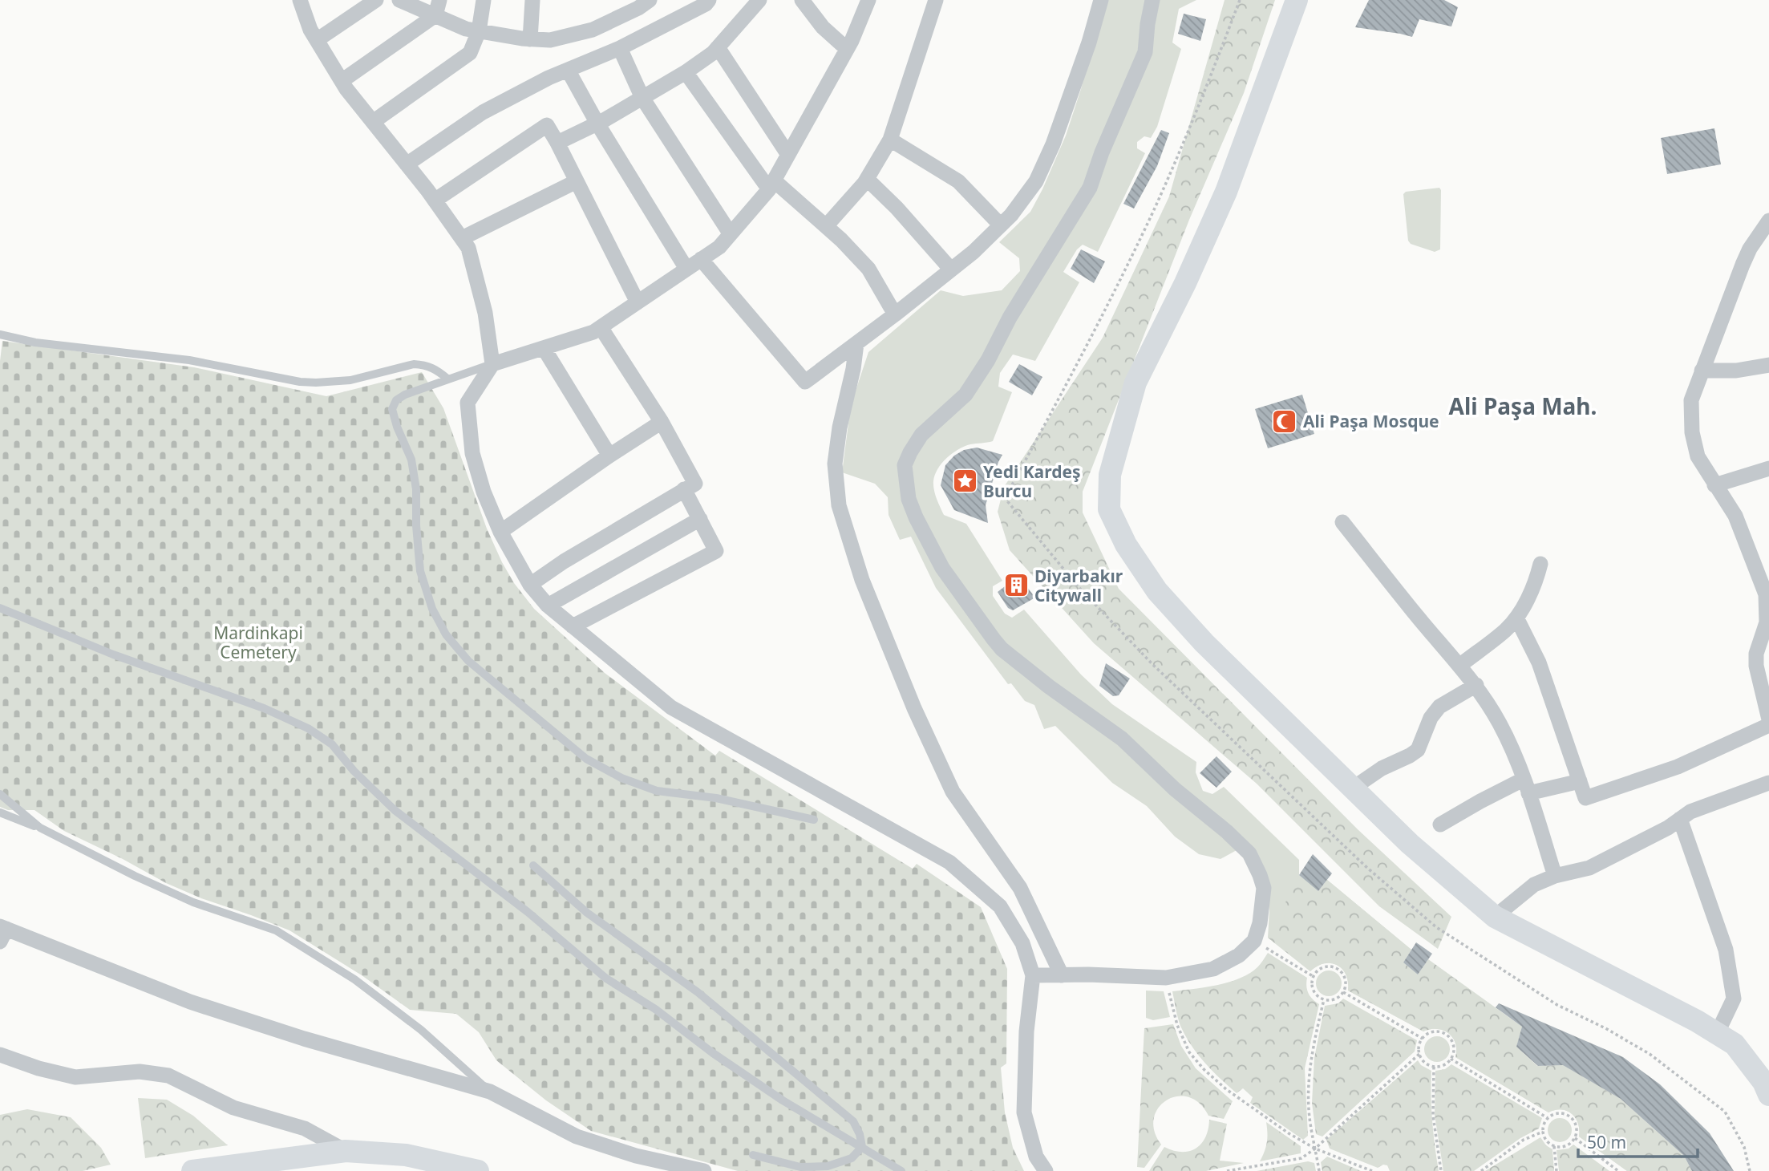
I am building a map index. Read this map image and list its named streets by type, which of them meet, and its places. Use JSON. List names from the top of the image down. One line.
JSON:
{"districts":["Ali Paşa Mah."],"parks":["Mardinkapi Cemetery"],"places":{"mosque":["Ali Paşa Mosque"],"place":["Yedi Kardeş Burcu"],"building":["Diyarbakır Citywall"]},"scale_bar":"50 m"}
